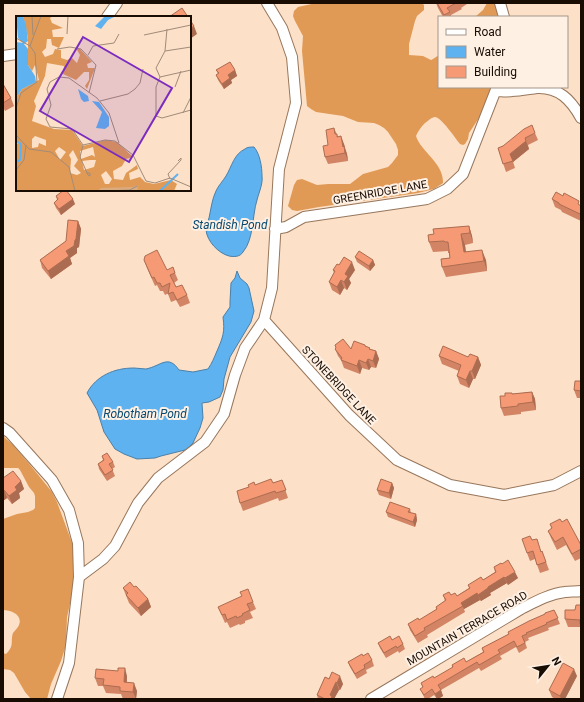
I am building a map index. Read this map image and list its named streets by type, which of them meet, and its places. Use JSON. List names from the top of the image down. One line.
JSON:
{"streets":{"street":["GREENRIDGE LANE","STONEBRIDGE LANE","MOUNTAIN TERRACE ROAD"]},"water":["Standish Pond","Robotham Pond"],"legend":["Road","Water","Building"],"north":"top right"}
